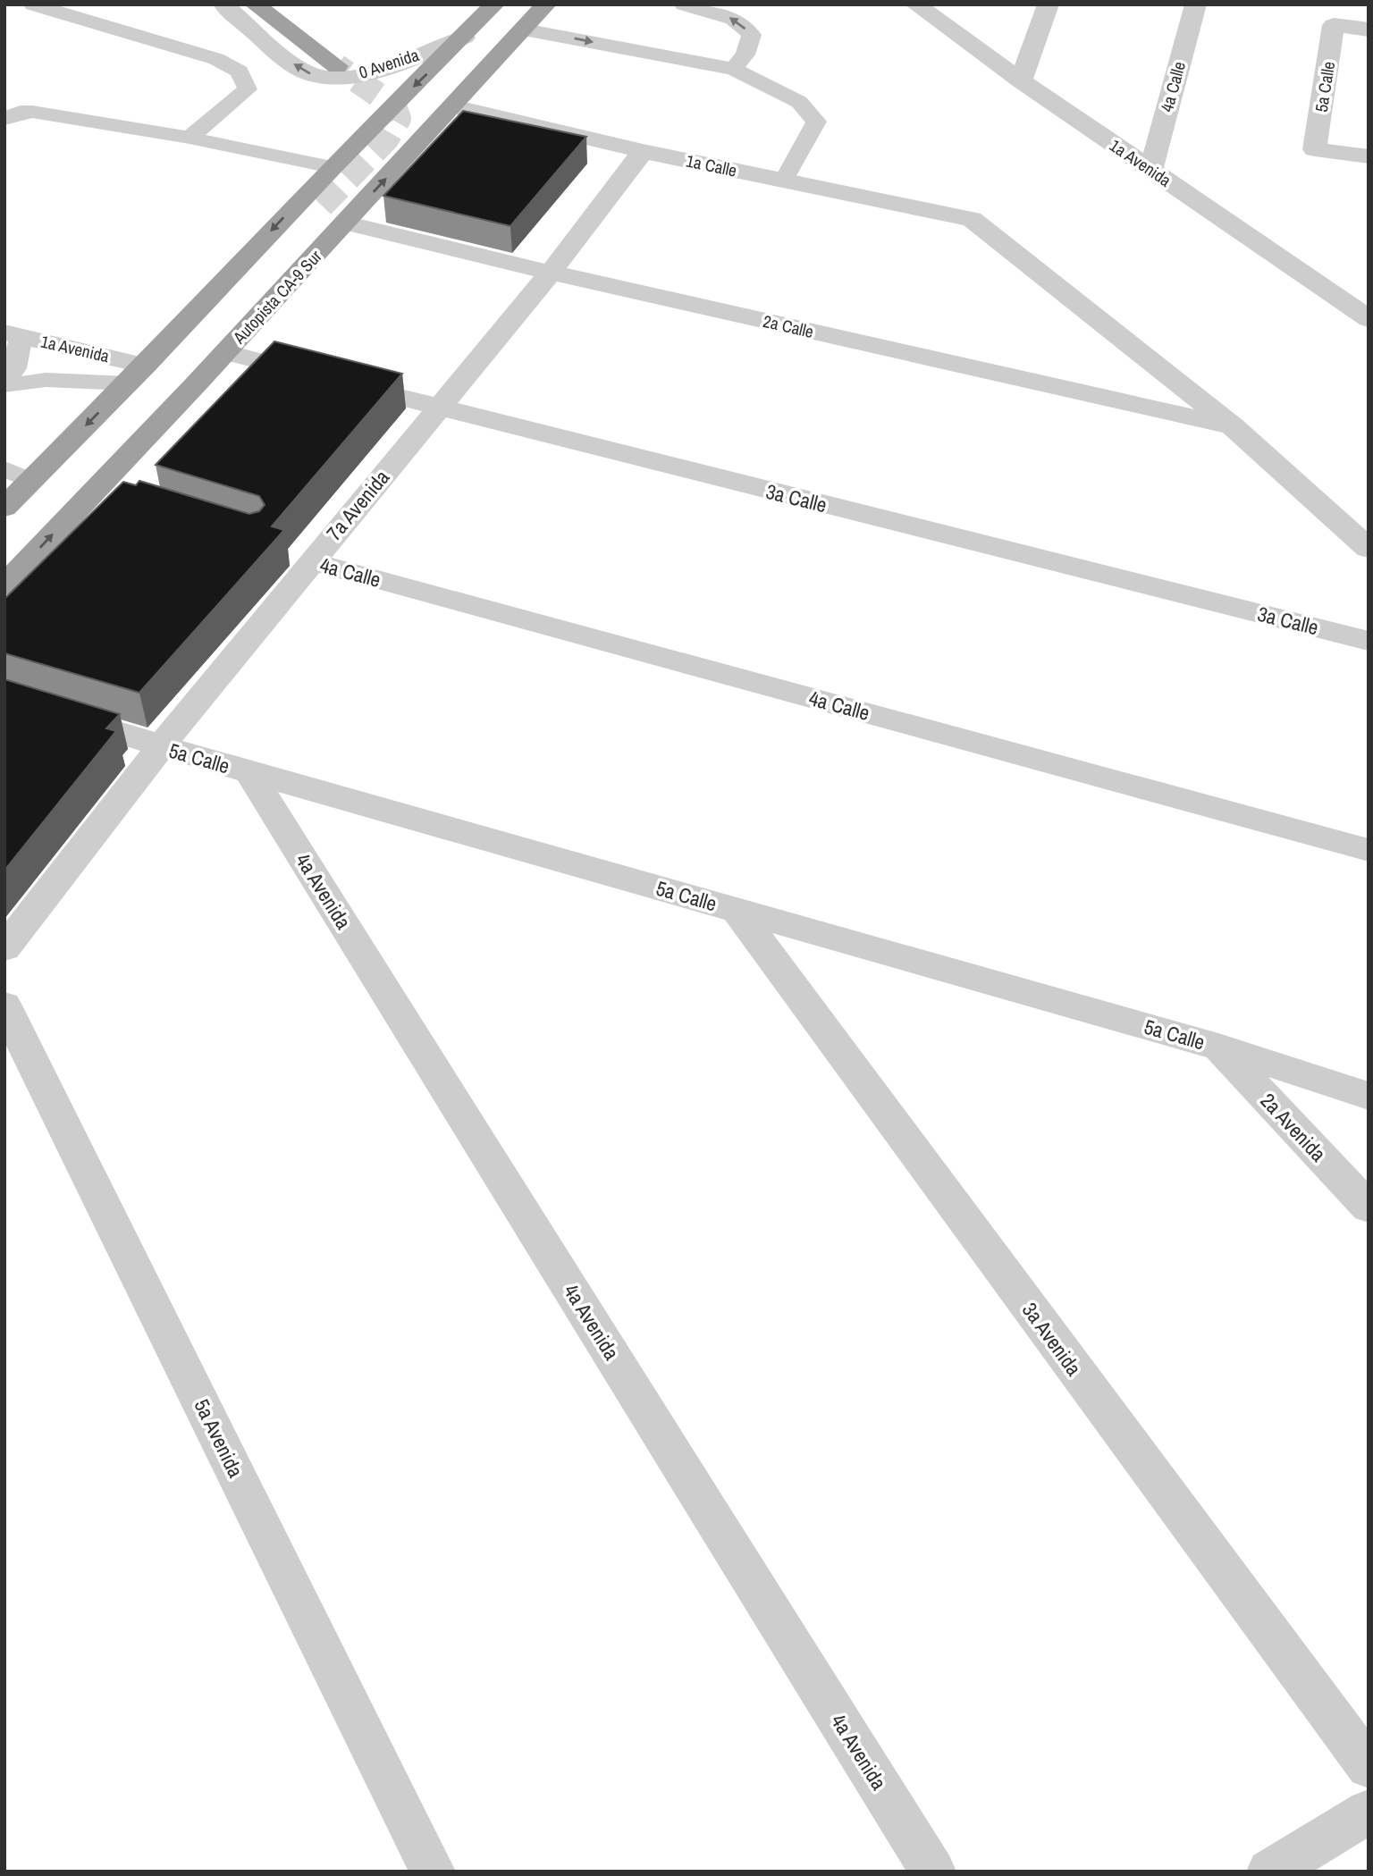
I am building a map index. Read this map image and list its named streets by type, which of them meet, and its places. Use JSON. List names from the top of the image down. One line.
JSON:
{"streets":{"highway":["Autopista CA-9 Sur"],"street":["0 Avenida","4a Calle","5a Calle","1a Avenida","1a Calle","2a Calle","3a Calle","7a Avenida","4a Avenida","2a Avenida","3a Avenida","5a Avenida"]},"crossings":[["4a Calle","1a Avenida"],["4a Calle","7a Avenida"],["5a Calle","7a Avenida"],["5a Calle","4a Avenida"],["5a Calle","2a Avenida"],["5a Calle","3a Avenida"],["1a Calle","Autopista CA-9 Sur"],["1a Calle","2a Calle"],["1a Calle","7a Avenida"],["Autopista CA-9 Sur","2a Calle"],["Autopista CA-9 Sur","3a Calle"],["2a Calle","7a Avenida"],["3a Calle","7a Avenida"]],"one_way":["0 Avenida"]}
